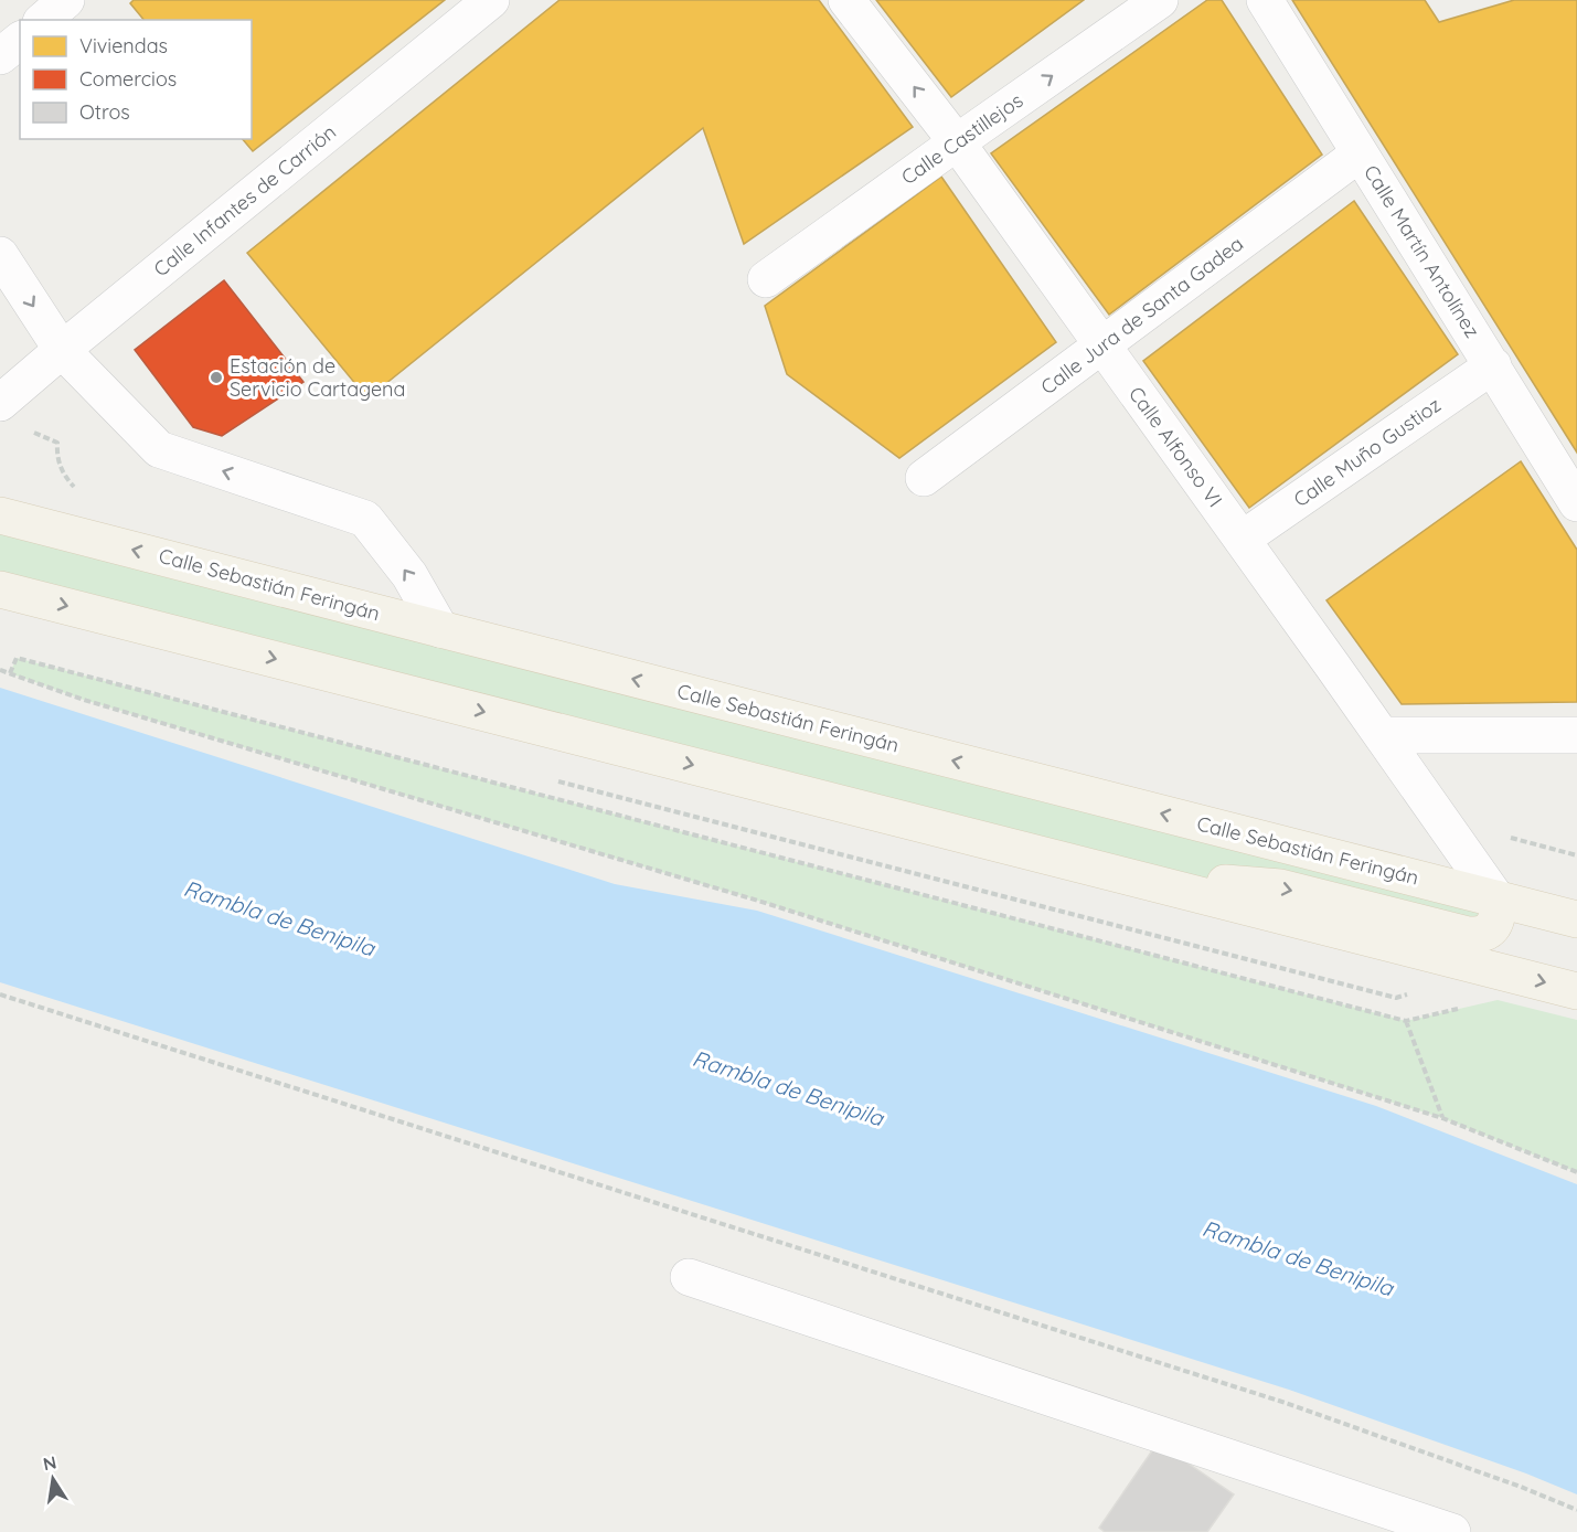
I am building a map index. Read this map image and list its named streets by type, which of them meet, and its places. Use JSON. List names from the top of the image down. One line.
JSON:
{"streets":{"main road":["Calle Sebastián Feringán"],"street":["Calle Castillejos","Calle Infantes de Carrión","Calle Martín Antolínez","Calle Jura de Santa Gadea","Calle Alfonso VI","Calle Muño Gustioz"]},"crossings":[["Calle Castillejos","Calle Alfonso VI"],["Calle Martín Antolínez","Calle Jura de Santa Gadea"],["Calle Martín Antolínez","Calle Muño Gustioz"],["Calle Jura de Santa Gadea","Calle Alfonso VI"],["Calle Alfonso VI","Calle Muño Gustioz"],["Calle Alfonso VI","Calle Sebastián Feringán"]],"one_way":["Calle Castillejos"],"water":["Rambla de Benipila"],"places":["Estación de Servicio Cartagena"],"legend":["Viviendas","Comercios","Otros"],"north":"top"}
